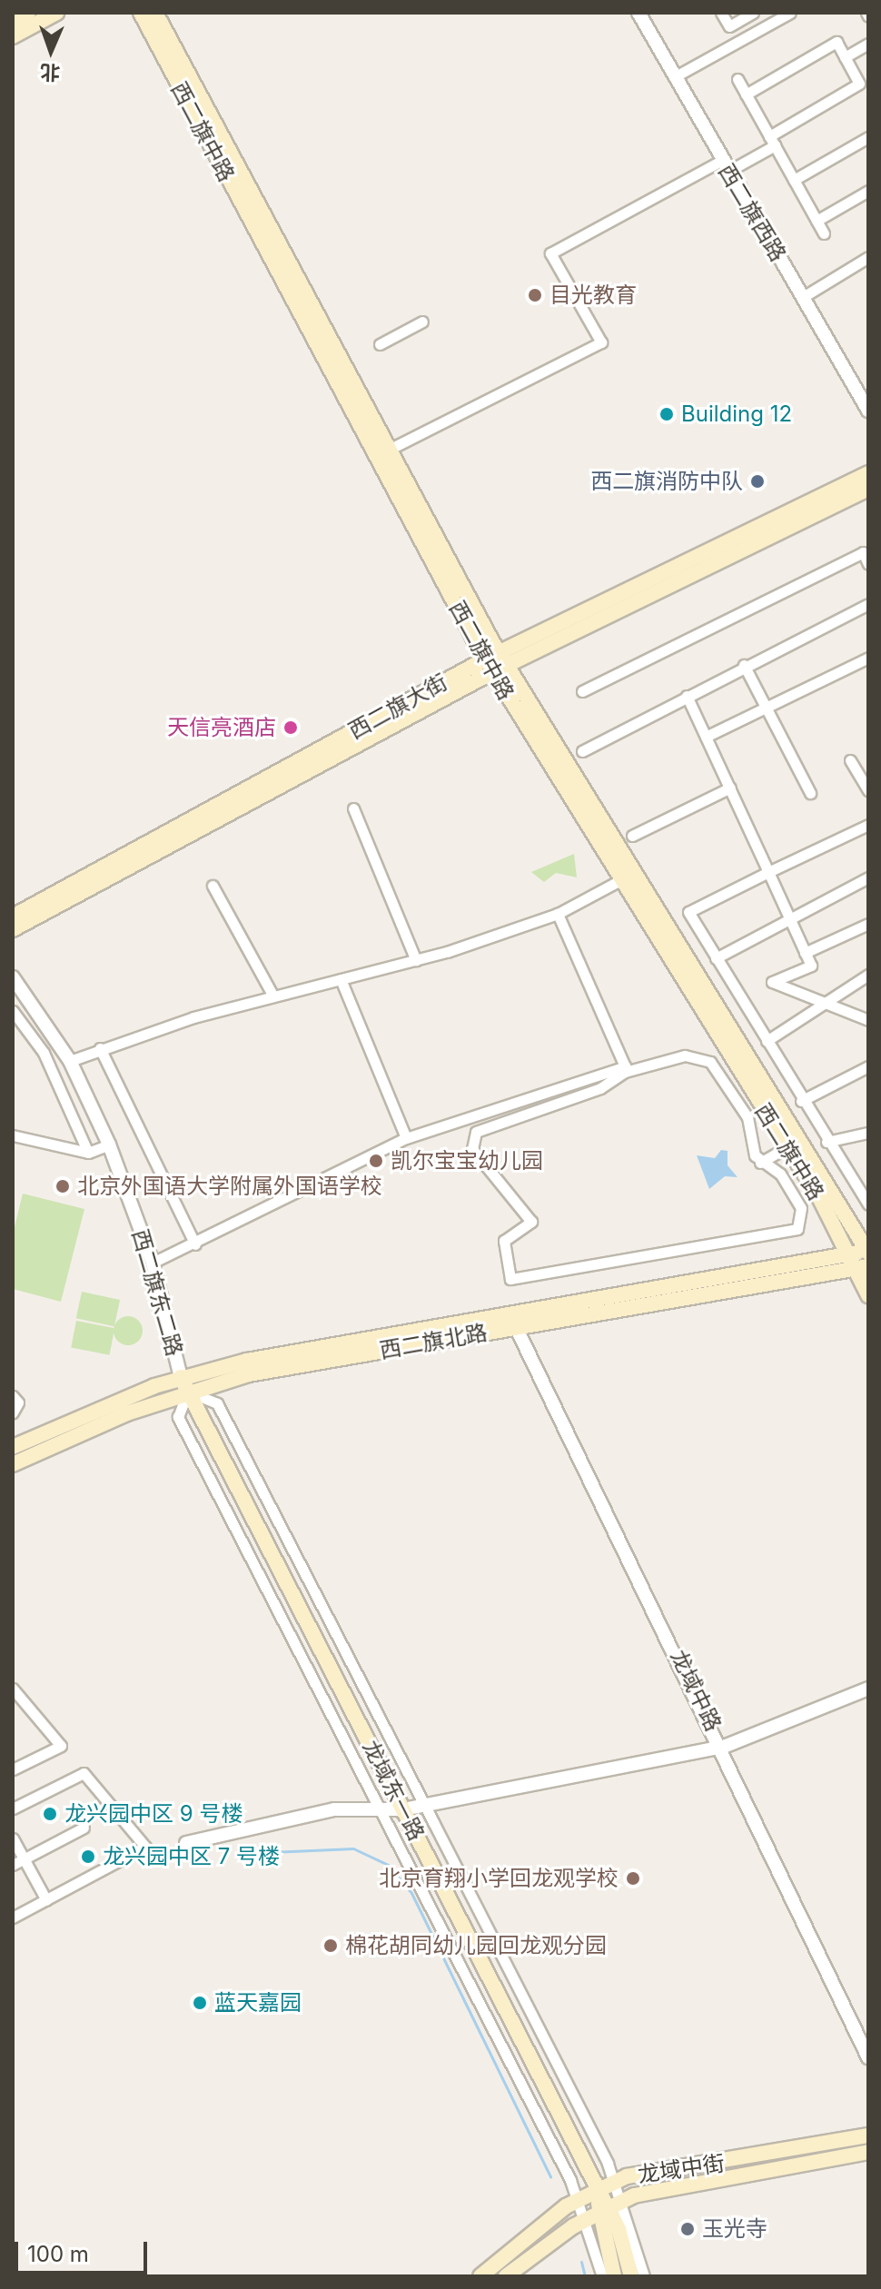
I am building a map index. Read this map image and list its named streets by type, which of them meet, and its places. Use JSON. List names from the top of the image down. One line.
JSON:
{"streets":{"main road":["西二旗中路","西二旗大街","西二旗北路","龙域东一路","龙域中街"],"street":["西二旗西路","西二旗东二路","龙域中路"]},"crossings":[["西二旗中路","西二旗大街"],["西二旗中路","西二旗北路"],["西二旗东二路","西二旗北路"],["西二旗东二路","龙域东一路"],["西二旗北路","龙域中路"],["西二旗北路","龙域东一路"],["龙域东一路","龙域中街"]],"places":["目光教育","Building 12","西二旗消防中队","天信亮酒店","凯尔宝宝幼儿园","北京外国语大学附属外国语学校","龙兴园中区 9 号楼","龙兴园中区 7 号楼","北京育翔小学回龙观学校","棉花胡同幼儿园回龙观分园","蓝天嘉园","玉光寺"],"scale_bar":"100 m","north":"bottom"}
